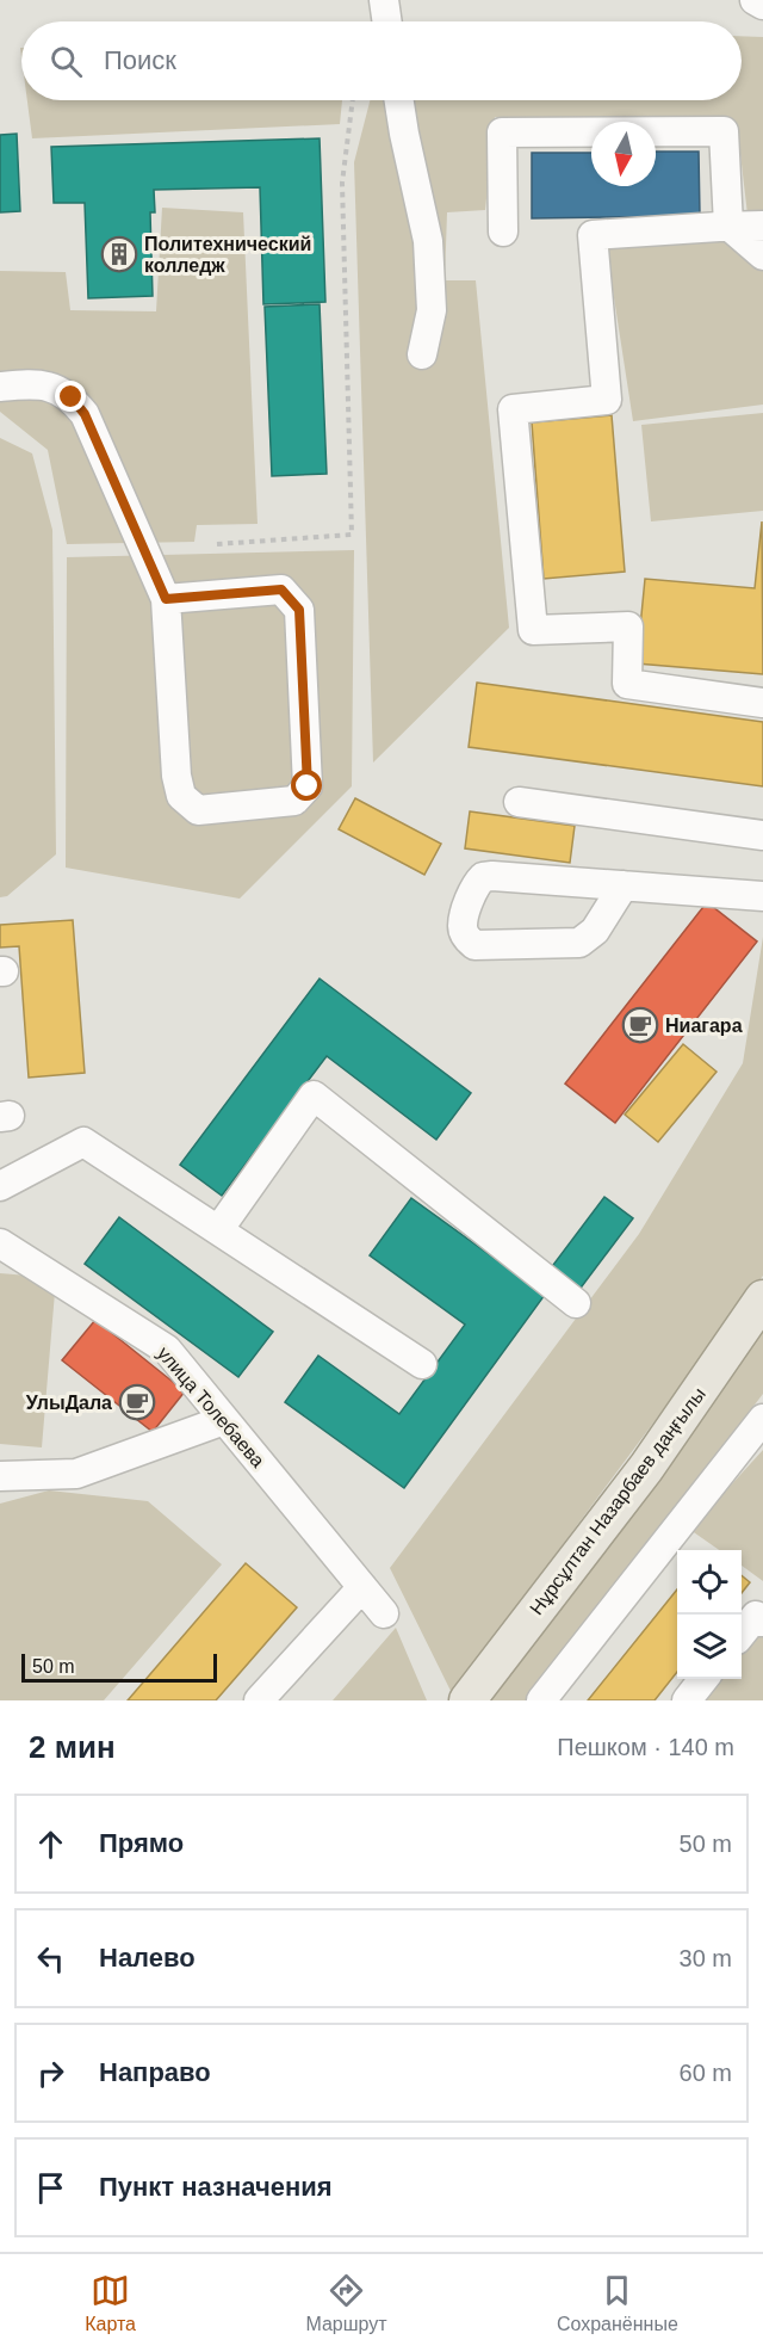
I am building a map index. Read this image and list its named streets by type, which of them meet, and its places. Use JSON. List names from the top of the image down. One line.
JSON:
{"streets":{"main road":["Нұрсұлтан Назарбаев даңғылы"],"street":["улица Толебаева"]},"places":{"building":["Политехнический колледж"],"cafe":["Ниагара","УлыДала"]},"scale_bar":"50 m","north":"bottom","page":{"search":"Поиск","scale":"50 m","heading":["2 мин","Пешком · 140 m"],"list":[["Прямо","50 m"],["Налево","30 m"],["Направо","60 m"],"Пункт назначения"],"nav":["Карта","Маршрут","Сохранённые"]}}
